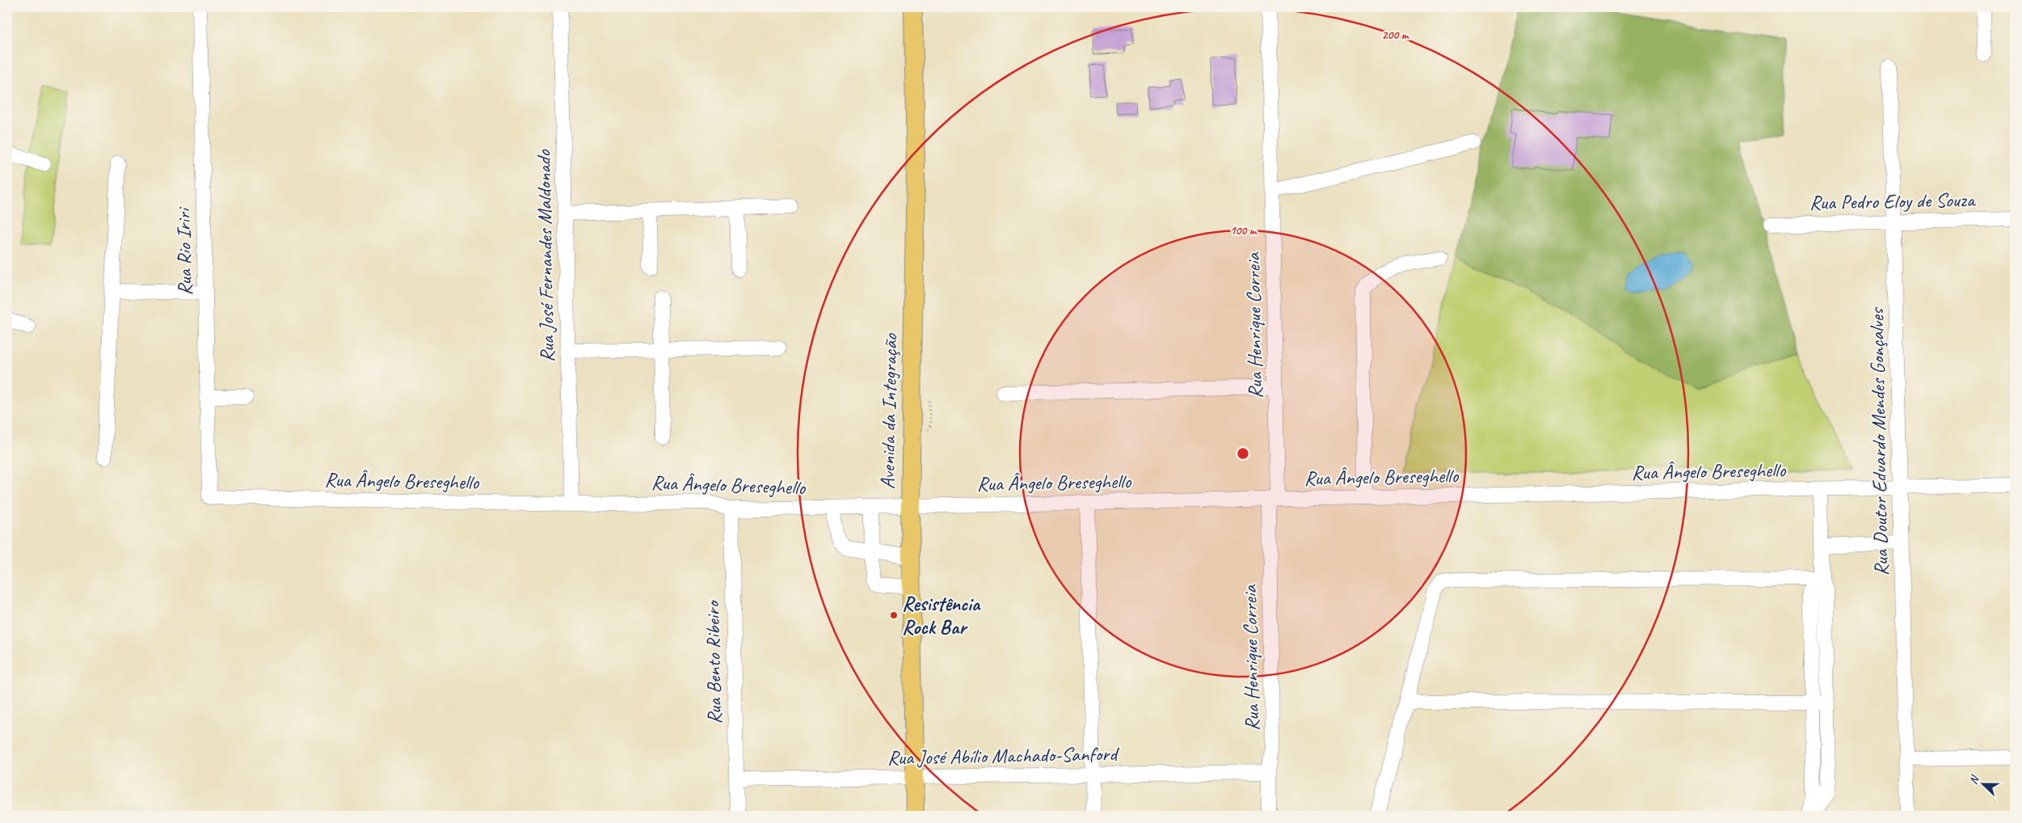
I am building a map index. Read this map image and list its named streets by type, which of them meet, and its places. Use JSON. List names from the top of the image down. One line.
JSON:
{"streets":{"main road":["Avenida da Integração"],"street":["Rua Pedro Eloy de Souza","Rua Rio Iriri","Rua José Fernandes Maldonado","Rua Henrique Correia","Rua Doutor Eduardo Mendes Gonçalves","Rua Ângelo Breseghello","Rua Bento Ribeiro","Rua José Abílio Machado-Sanford"]},"crossings":[["Rua Pedro Eloy de Souza","Rua Doutor Eduardo Mendes Gonçalves"],["Rua Rio Iriri","Rua Ângelo Breseghello"],["Rua José Fernandes Maldonado","Rua Ângelo Breseghello"],["Rua Henrique Correia","Rua Ângelo Breseghello"],["Rua Henrique Correia","Rua José Abílio Machado-Sanford"],["Avenida da Integração","Rua Ângelo Breseghello"],["Avenida da Integração","Rua José Abílio Machado-Sanford"],["Rua Doutor Eduardo Mendes Gonçalves","Rua Ângelo Breseghello"],["Rua Ângelo Breseghello","Rua Bento Ribeiro"],["Rua Bento Ribeiro","Rua José Abílio Machado-Sanford"]],"places":["Resistência Rock Bar"],"north":"left","rings":["200 m","100 m"]}
